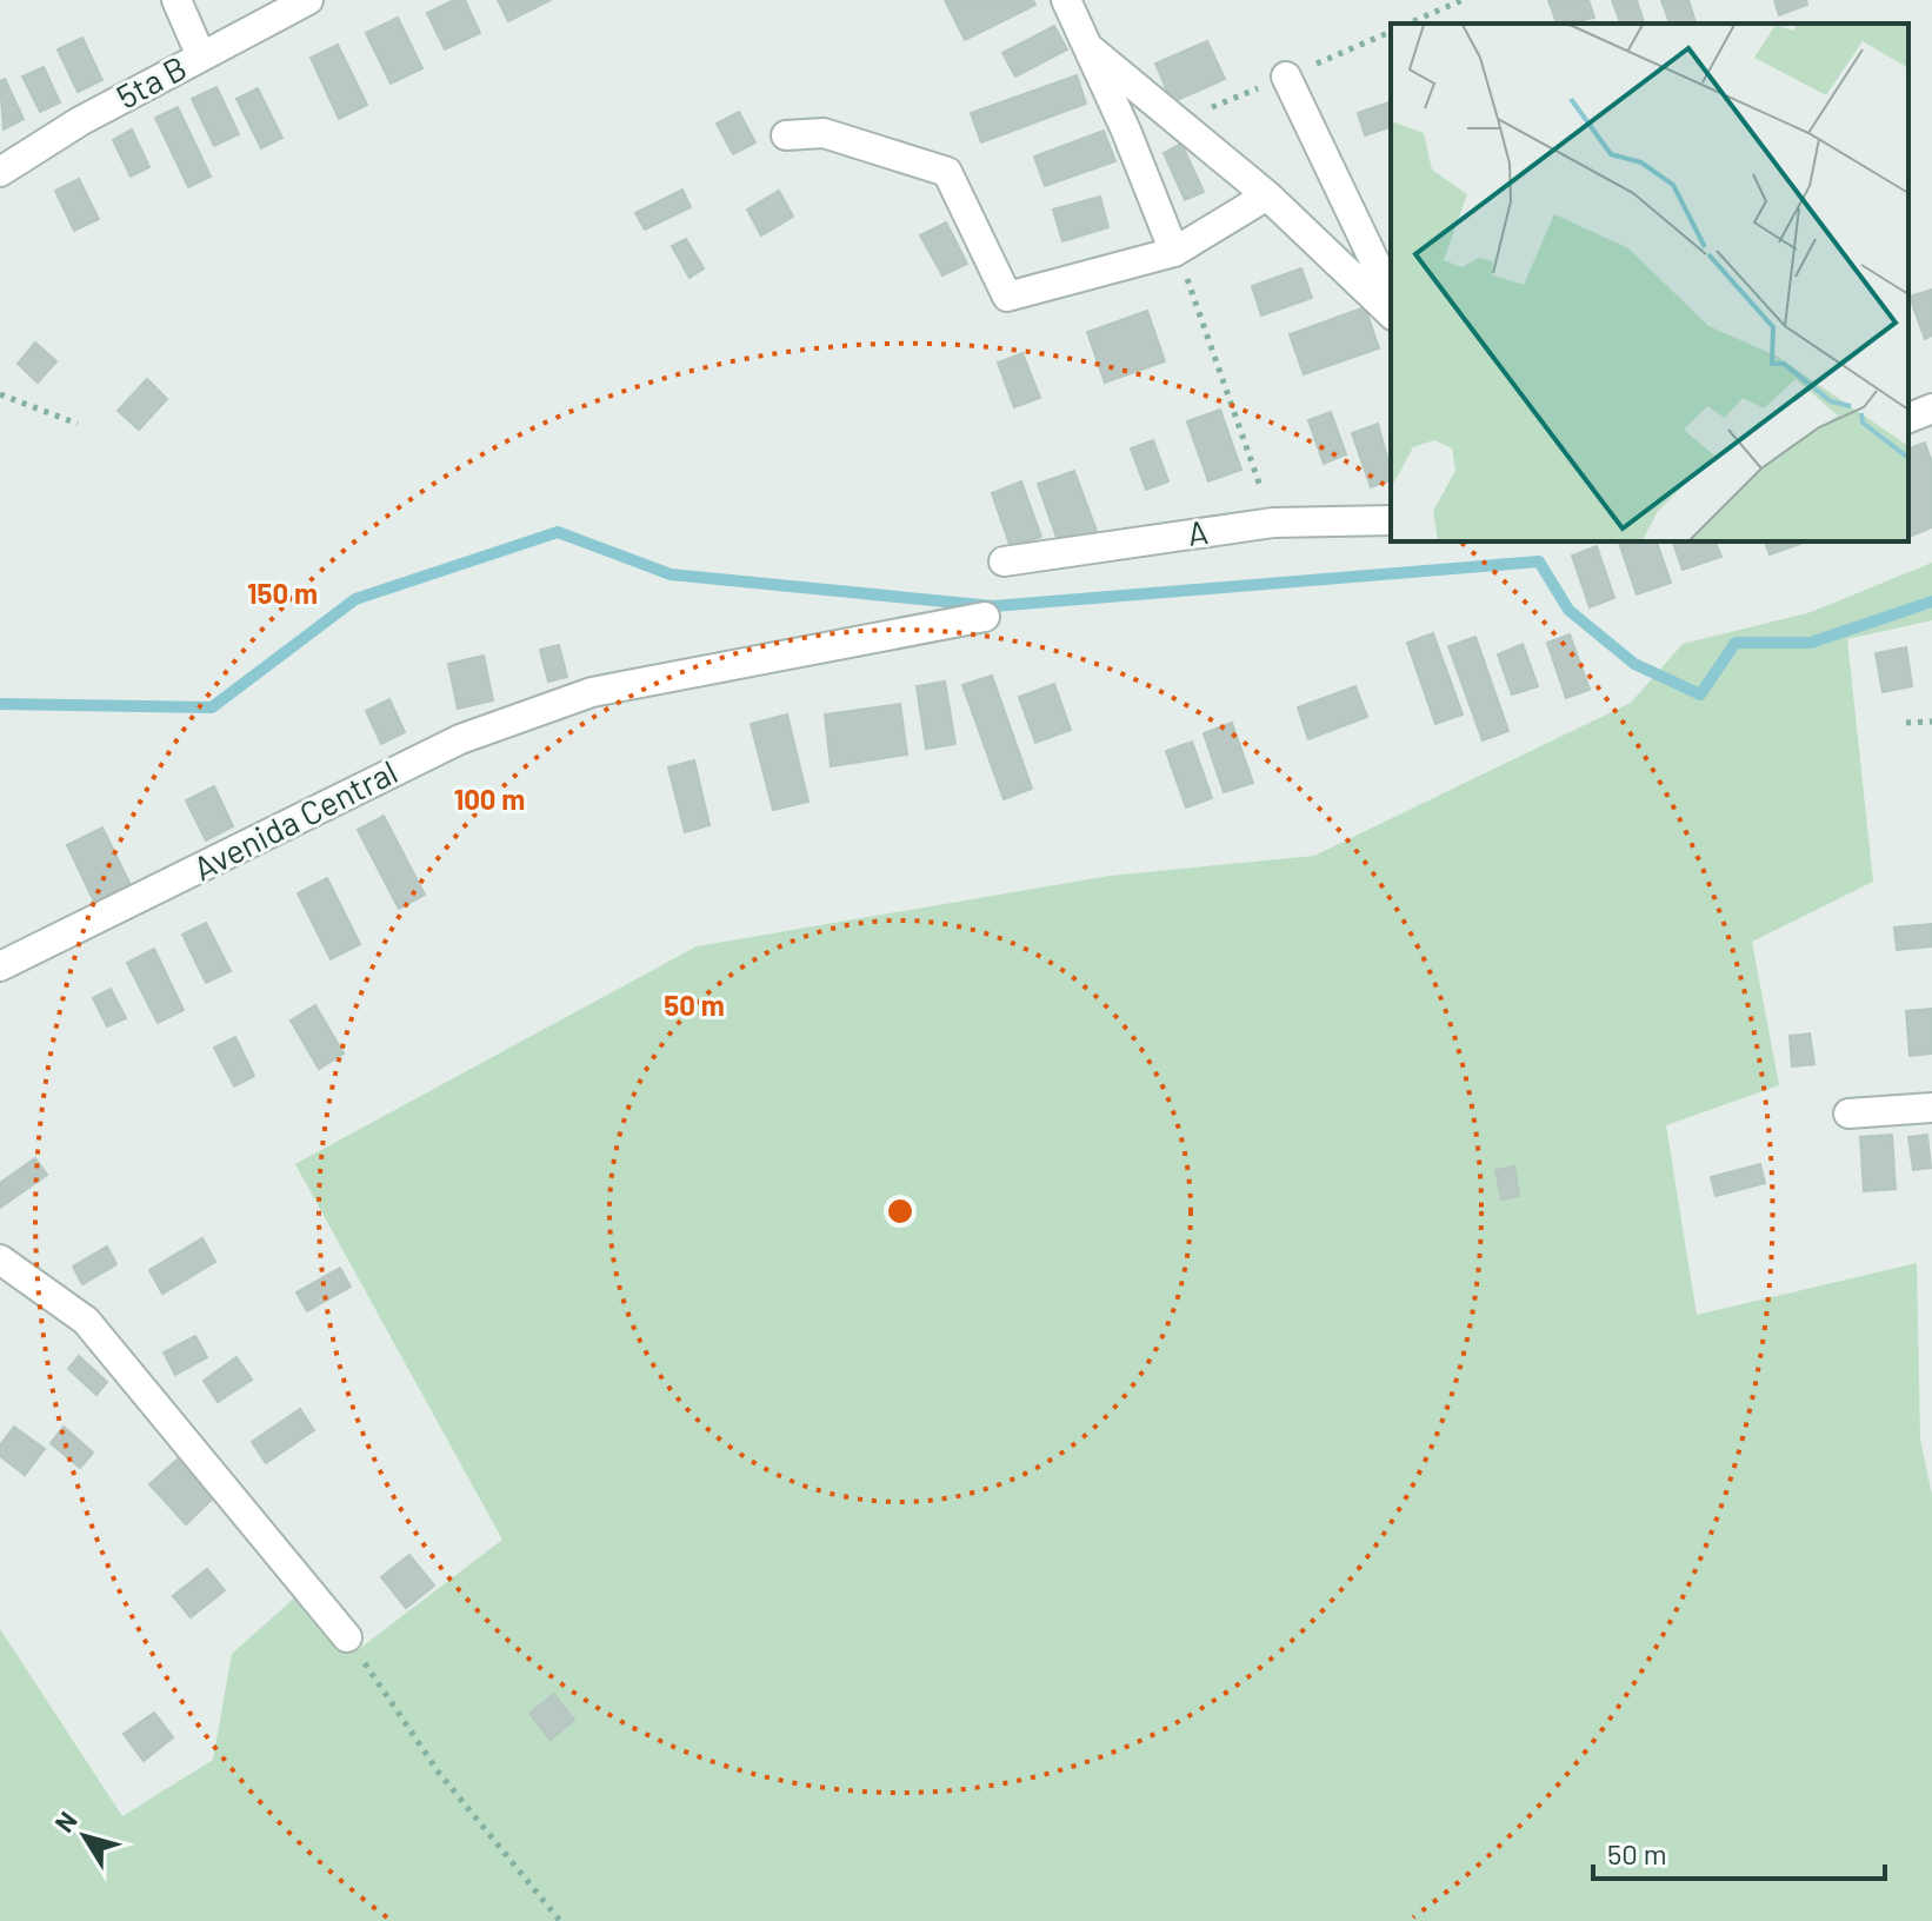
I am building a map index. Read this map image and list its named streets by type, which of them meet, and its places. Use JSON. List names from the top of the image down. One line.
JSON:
{"streets":{"street":["5ta B","A","Avenida Central"]},"scale_bar":"50 m","north":"top left","rings":["150 m","100 m","50 m"]}
